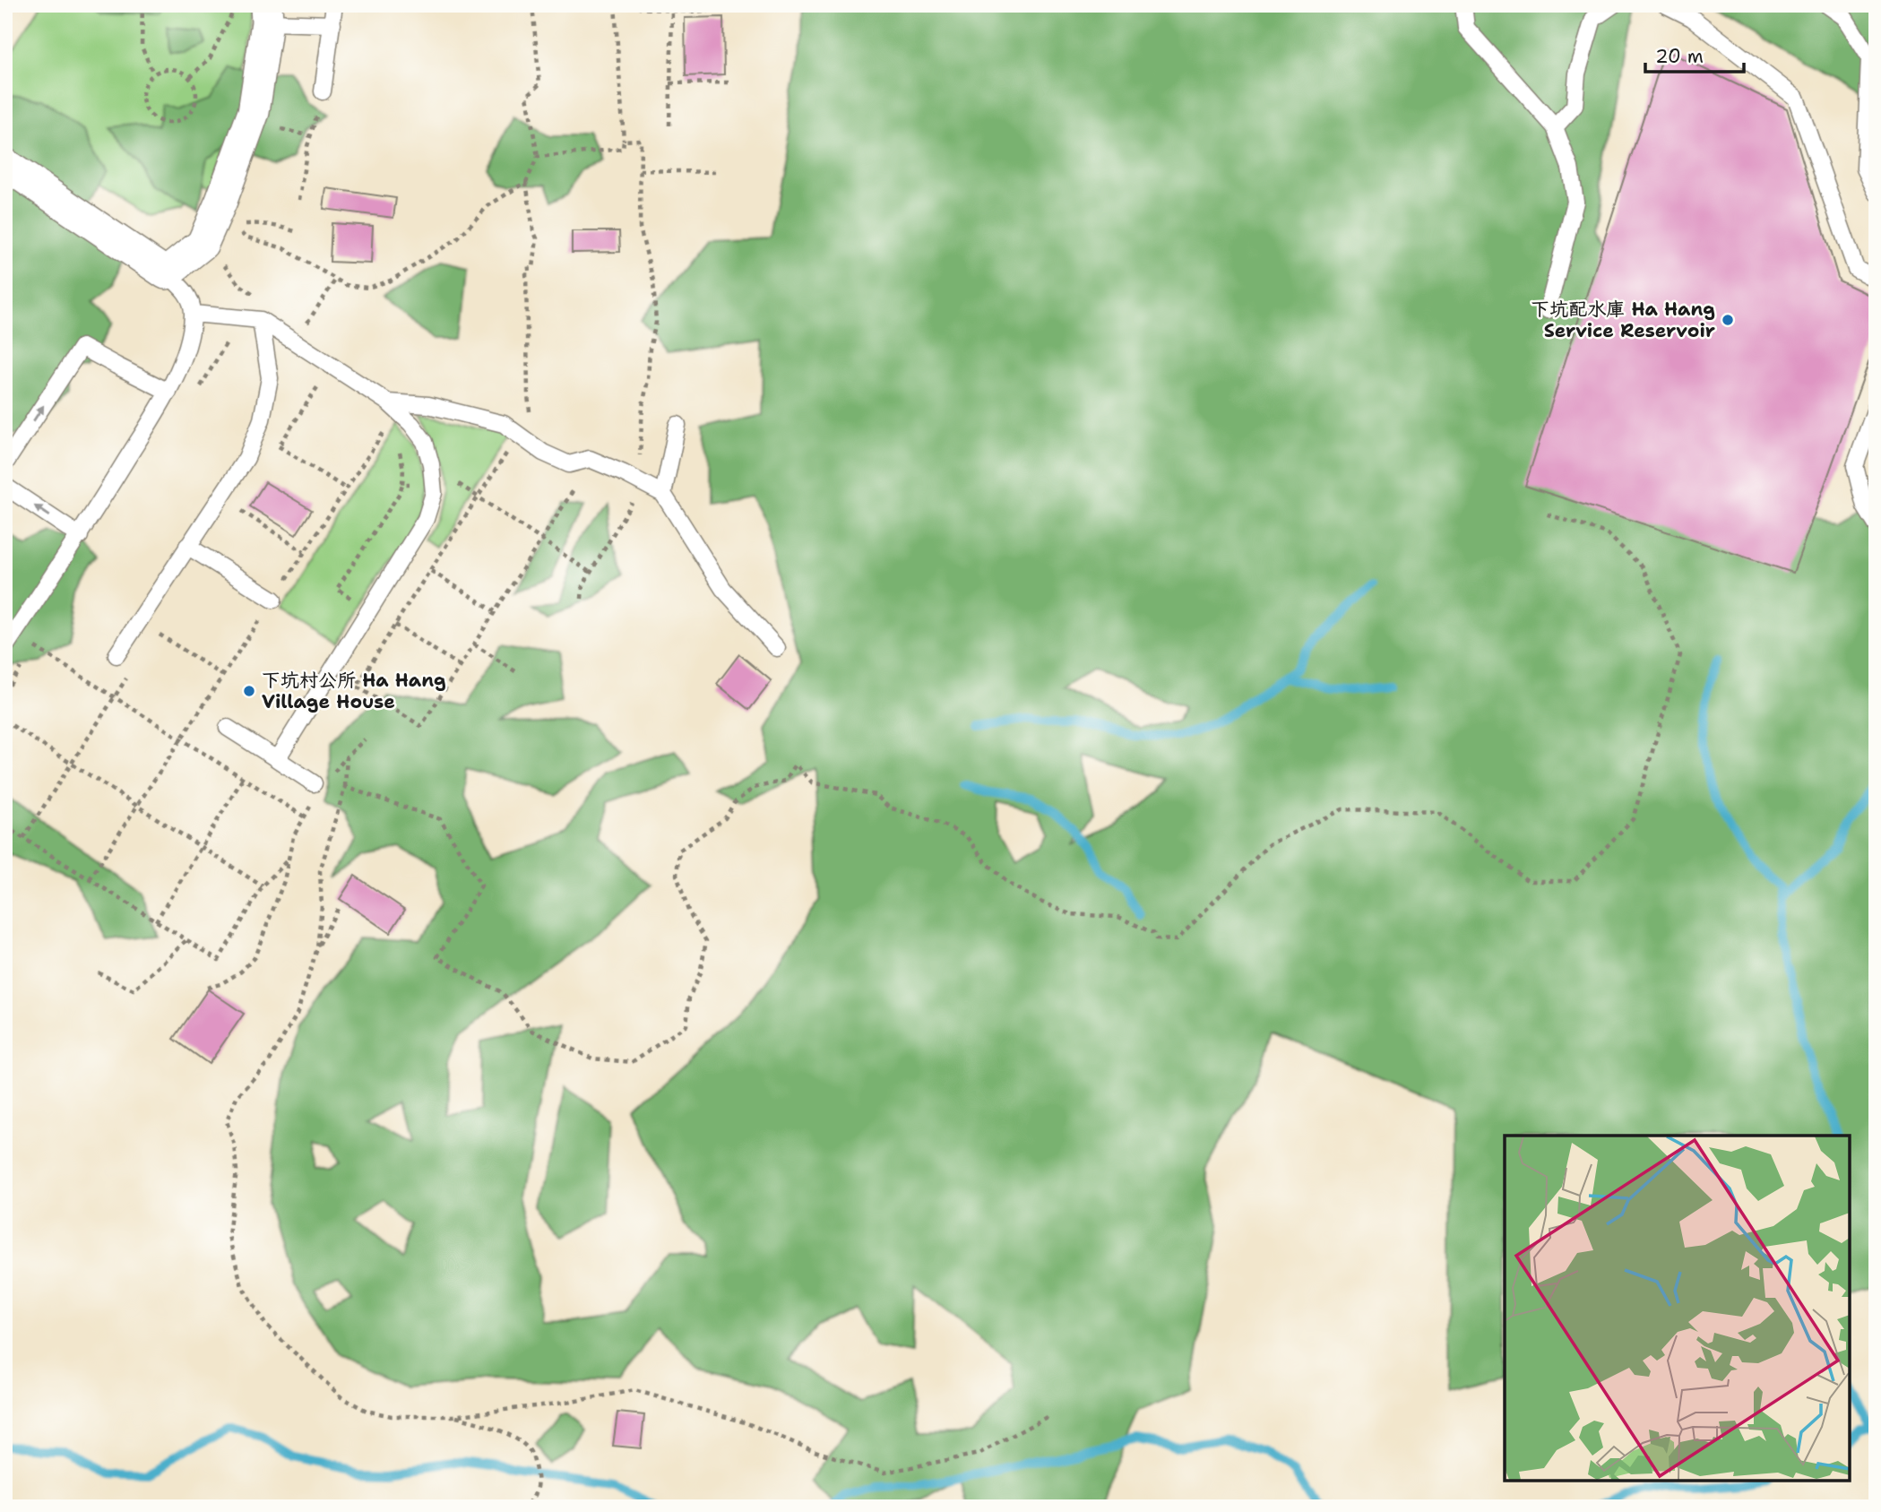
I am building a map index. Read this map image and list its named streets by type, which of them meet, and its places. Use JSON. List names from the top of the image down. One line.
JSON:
{"places":["下坑配水庫 Ha Hang Service Reservoir","下坑村公所 Ha Hang Village House"],"scale_bar":"20 m"}
